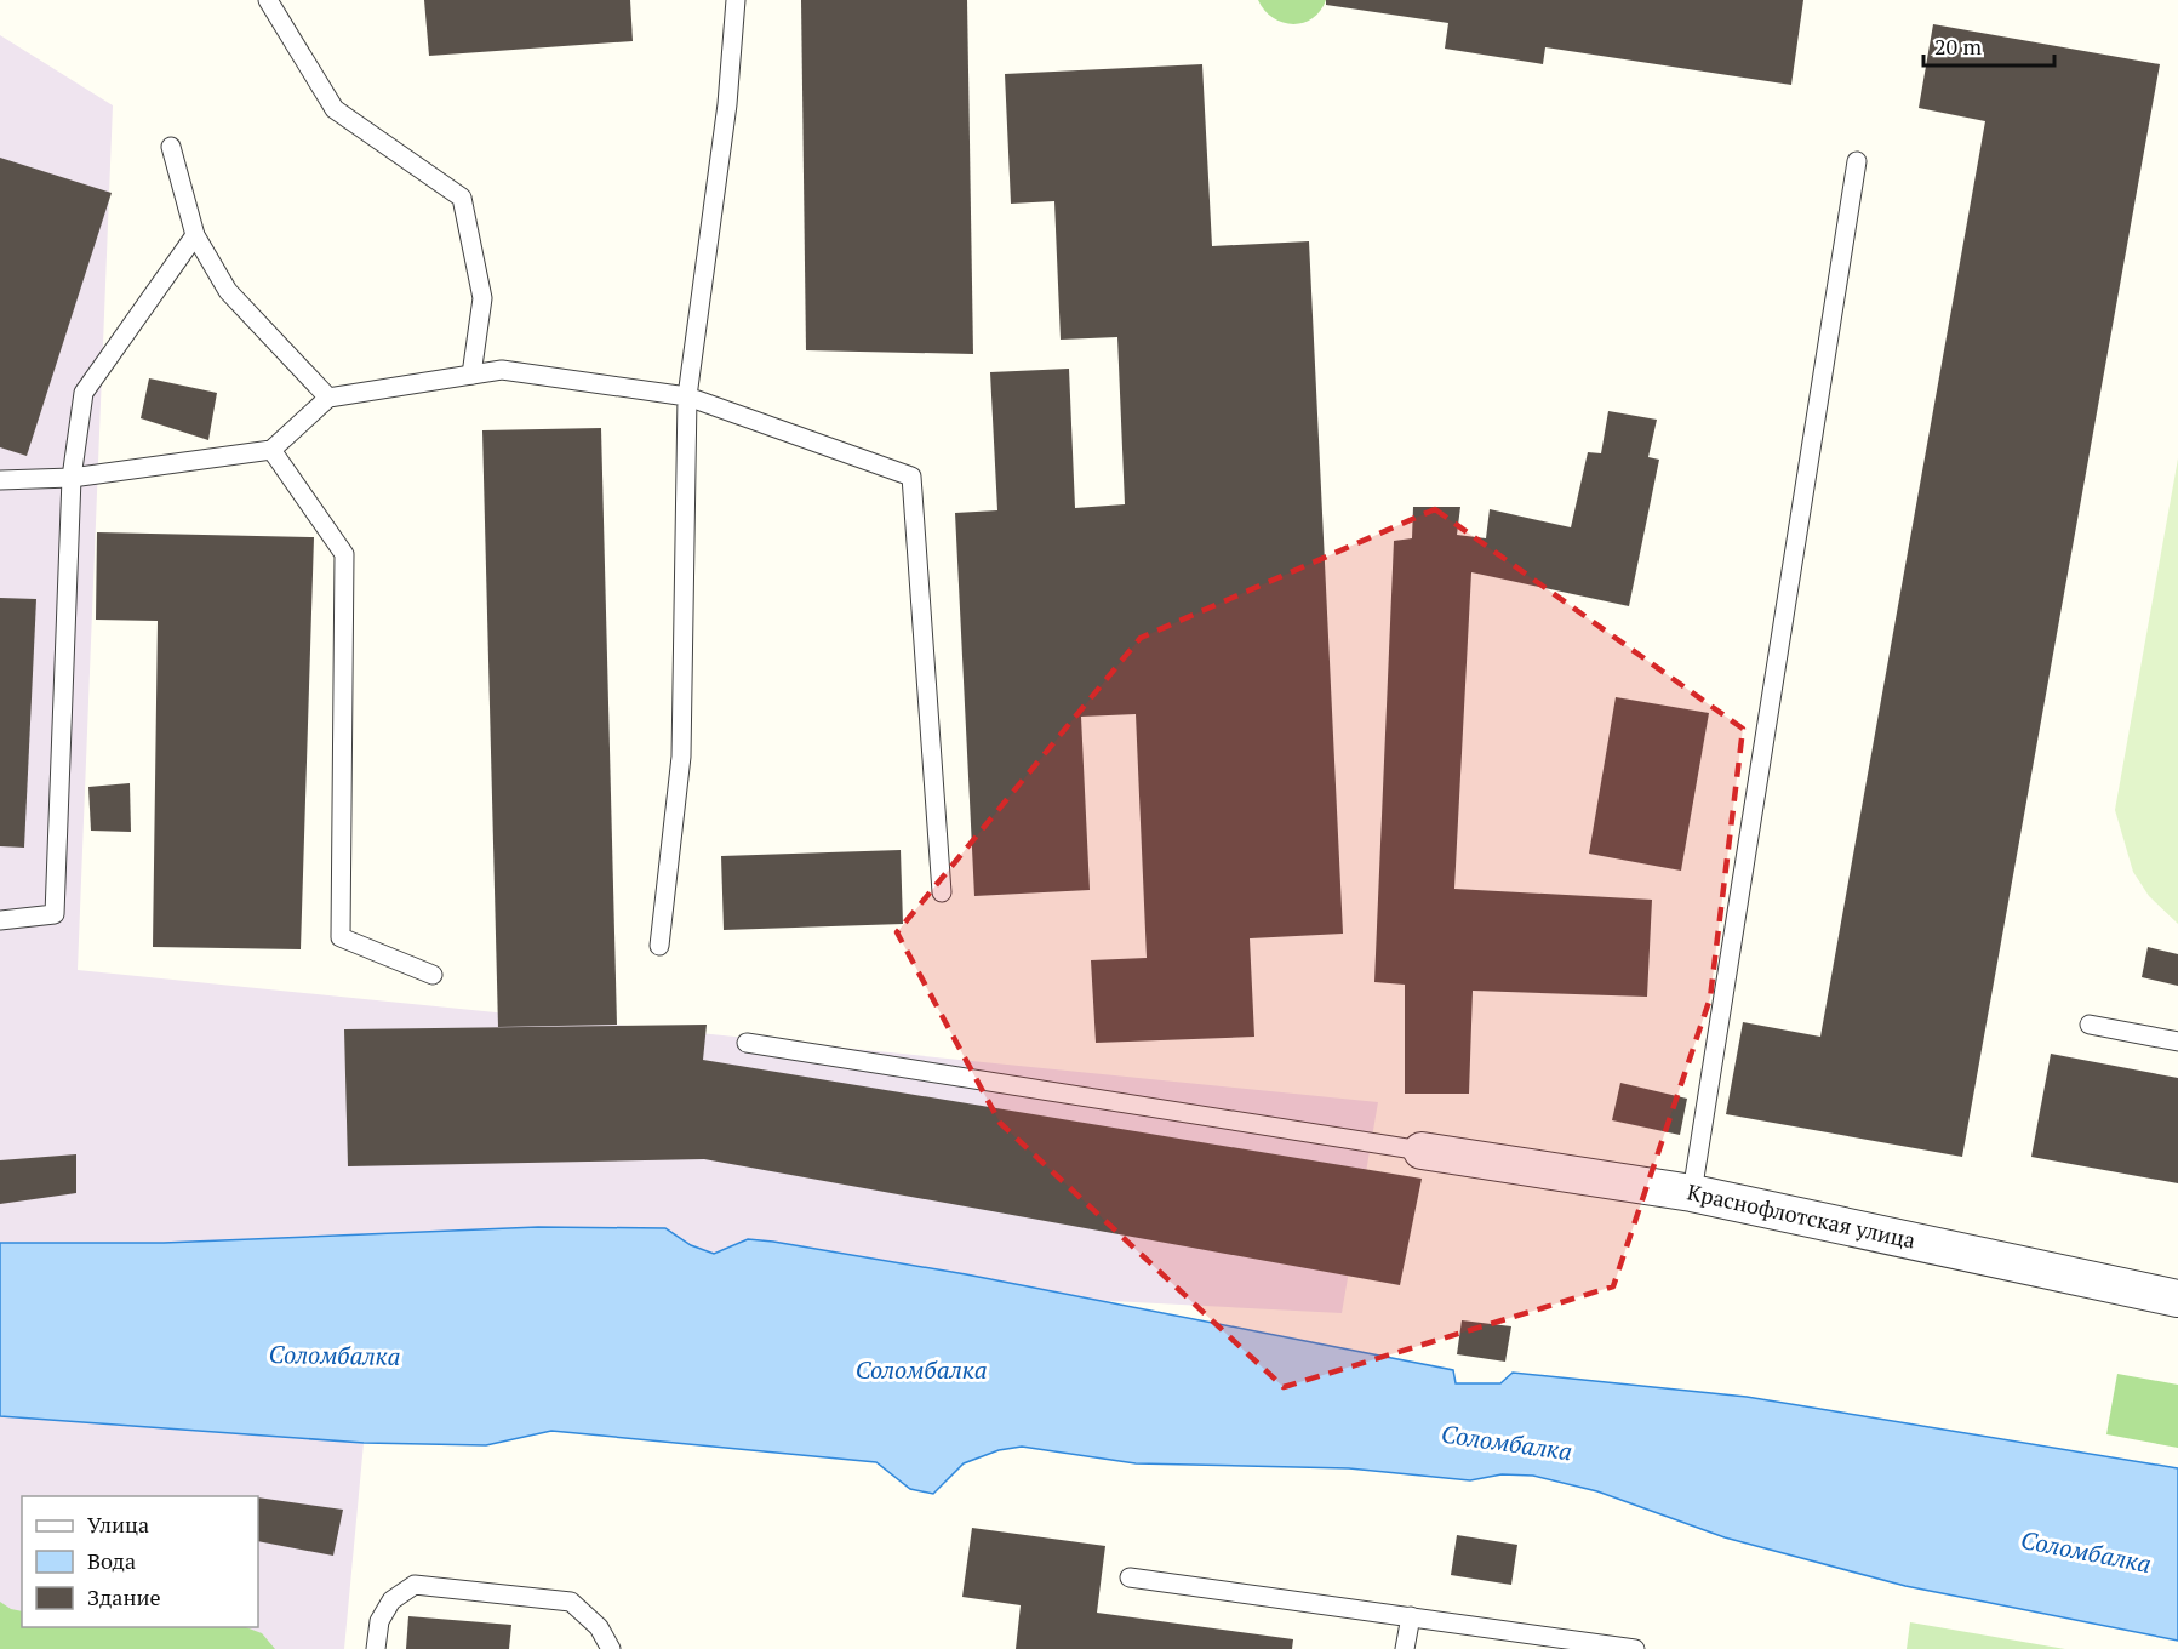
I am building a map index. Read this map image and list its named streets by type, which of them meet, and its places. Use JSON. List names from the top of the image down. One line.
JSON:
{"streets":{"street":["Краснофлотская улица"]},"water":["Соломбалка"],"legend":["Улица","Вода","Здание"],"scale_bar":"20 m"}
